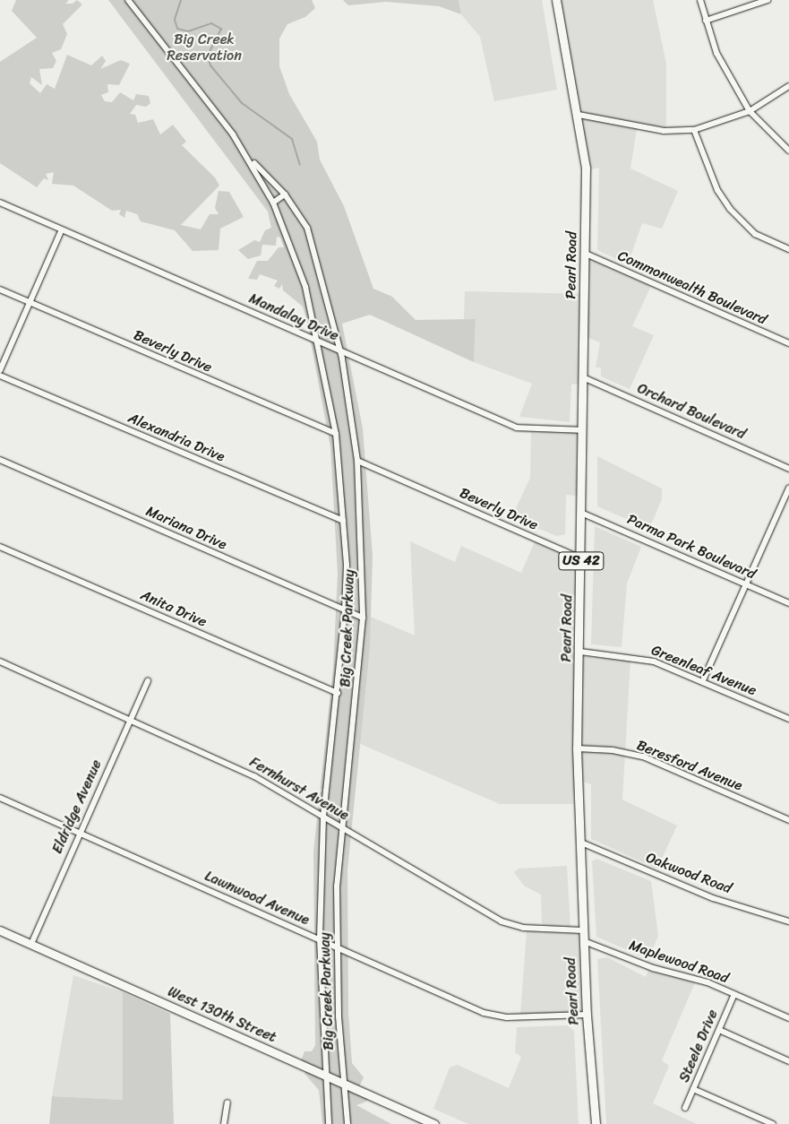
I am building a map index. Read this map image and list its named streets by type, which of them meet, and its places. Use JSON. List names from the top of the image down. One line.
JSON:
{"streets":{"main road":["Pearl Road","US 42","West 130th Street"],"street":["Commonwealth Boulevard","Mandalay Drive","Beverly Drive","Orchard Boulevard","Alexandria Drive","Mariana Drive","Parma Park Boulevard","Anita Drive","Big Creek Parkway","Greenleaf Avenue","Beresford Avenue","Fernhurst Avenue","Eldridge Avenue","Oakwood Road","Lawnwood Avenue","Maplewood Road","Steele Drive"]},"crossings":[["Pearl Road","Commonwealth Boulevard"],["Pearl Road","Mandalay Drive"],["Pearl Road","Beverly Drive"],["Pearl Road","Orchard Boulevard"],["Pearl Road","Parma Park Boulevard"],["Pearl Road","Greenleaf Avenue"],["Pearl Road","Beresford Avenue"],["Pearl Road","Fernhurst Avenue"],["Pearl Road","Oakwood Road"],["Pearl Road","Lawnwood Avenue"],["Pearl Road","Maplewood Road"],["Mandalay Drive","Big Creek Parkway"],["Beverly Drive","Big Creek Parkway"],["Alexandria Drive","Big Creek Parkway"],["Mariana Drive","Big Creek Parkway"],["Anita Drive","Big Creek Parkway"],["Big Creek Parkway","Fernhurst Avenue"],["Big Creek Parkway","Lawnwood Avenue"],["Big Creek Parkway","West 130th Street"],["Fernhurst Avenue","Eldridge Avenue"],["Eldridge Avenue","Lawnwood Avenue"],["Eldridge Avenue","West 130th Street"],["Maplewood Road","Steele Drive"]],"parks":["Big Creek Reservation"]}
